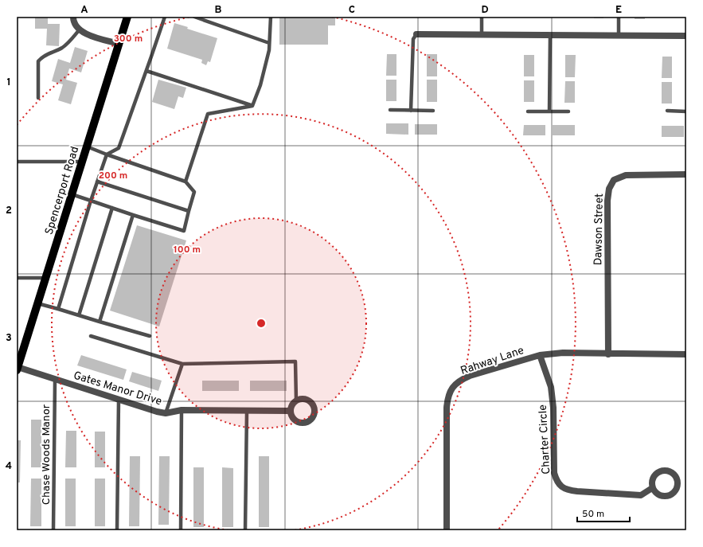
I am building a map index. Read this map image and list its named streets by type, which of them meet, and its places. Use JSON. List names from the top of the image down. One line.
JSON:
{"streets":{"main road":["Spencerport Road"],"street":["Dawson Street","Rahway Lane","Gates Manor Drive","Charter Circle"],"lane":["Chase Woods Manor"]},"crossings":[["Spencerport Road","Gates Manor Drive"],["Dawson Street","Rahway Lane"],["Rahway Lane","Charter Circle"],["Gates Manor Drive","Chase Woods Manor"]],"scale_bar":"50 m","grid":{"columns":["A","B","C","D","E"],"rows":["1","2","3","4"]},"rings":["300 m","200 m","100 m"]}
